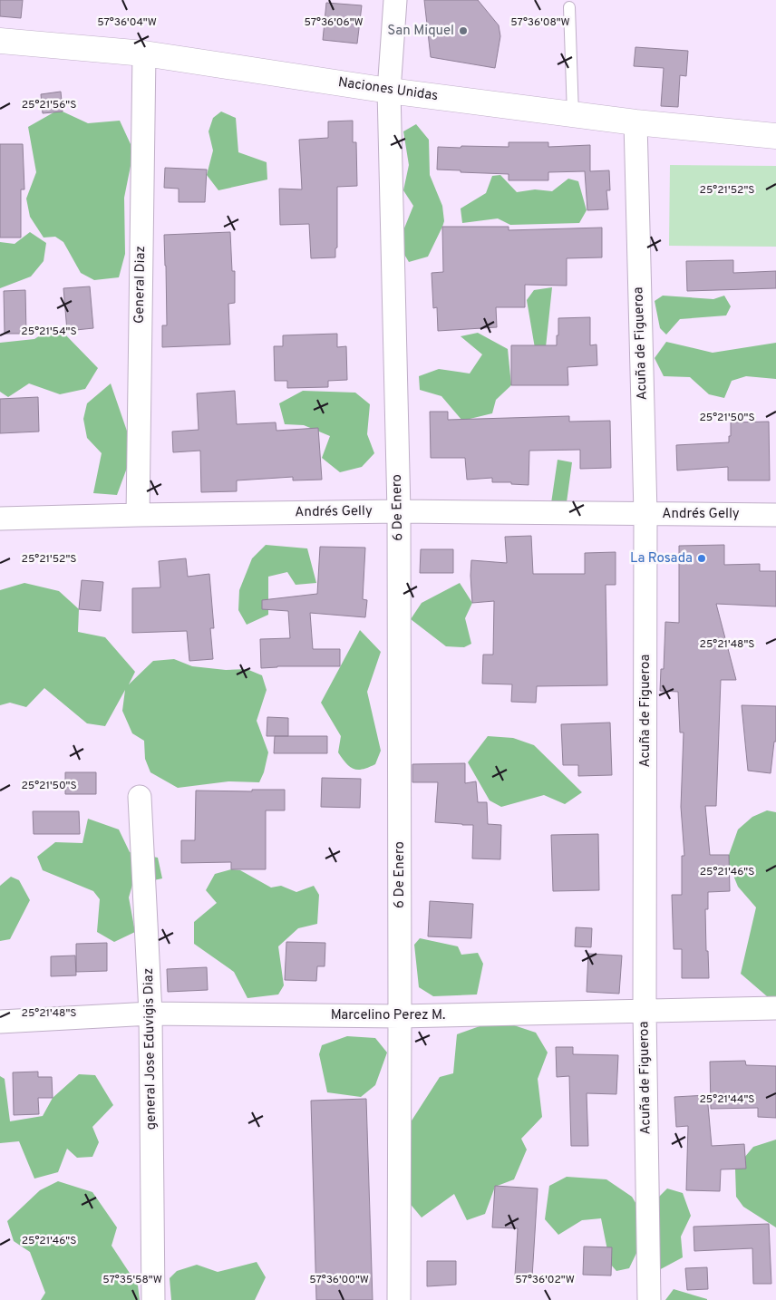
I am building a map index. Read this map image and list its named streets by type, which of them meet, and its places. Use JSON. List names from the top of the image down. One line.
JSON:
{"streets":{"street":["Naciones Unidas","General Diaz","Acuña de Figueroa","6 De Enero","Andrés Gelly","Marcelino Perez M.","general Jose Eduvigis Diaz"]},"crossings":[["Naciones Unidas","General Diaz"],["Naciones Unidas","Acuña de Figueroa"],["Naciones Unidas","6 De Enero"],["General Diaz","Andrés Gelly"],["Acuña de Figueroa","Andrés Gelly"],["Acuña de Figueroa","Marcelino Perez M."],["6 De Enero","Andrés Gelly"],["6 De Enero","Marcelino Perez M."],["Marcelino Perez M.","general Jose Eduvigis Diaz"]],"places":["San Miquel","La Rosada"],"coordinates":["57°36'04\"W","57°36'06\"W","57°36'08\"W","25°21'56\"S","25°21'52\"S","25°21'54\"S","25°21'50\"S","25°21'48\"S","25°21'46\"S","25°21'44\"S","57°35'58\"W","57°36'00\"W","57°36'02\"W"]}
